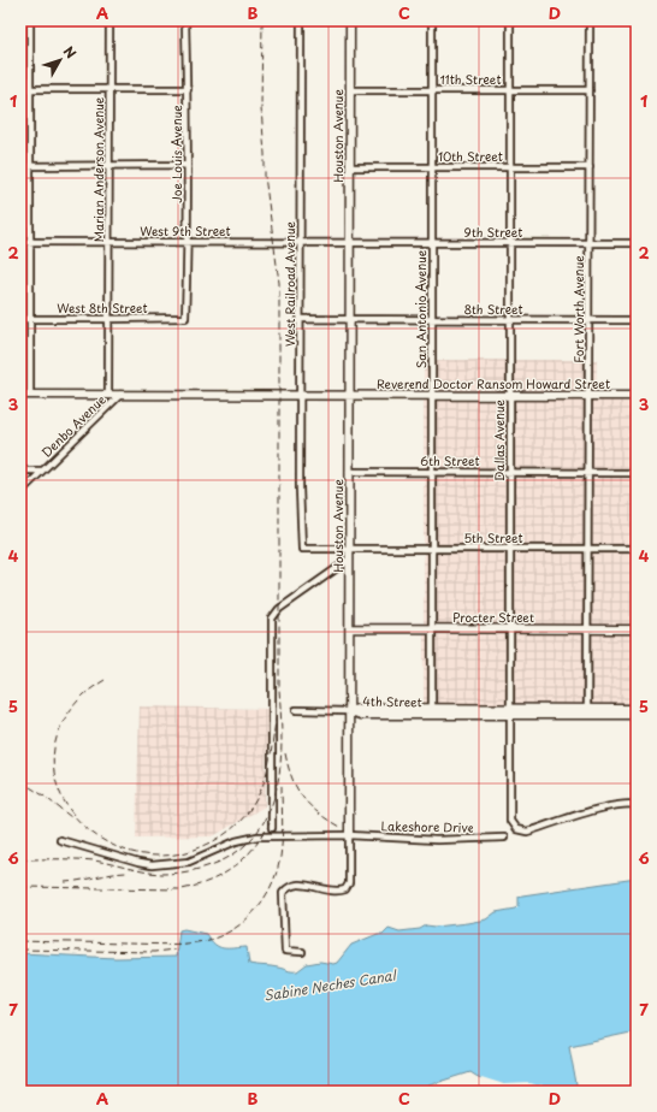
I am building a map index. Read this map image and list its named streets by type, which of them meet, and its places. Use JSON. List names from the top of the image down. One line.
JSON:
{"streets":{"main road":["Houston Avenue","Reverend Doctor Ransom Howard Street","Procter Street","4th Street"],"street":["11th Street","Joe Louis Avenue","10th Street","Marian Anderson Avenue","West 9th Street","9th Street","West Railroad Avenue","West 8th Street","San Antonio Avenue","8th Street","Fort Worth Avenue","Denbo Avenue","Dallas Avenue","6th Street","5th Street","Lakeshore Drive"]},"crossings":[["11th Street","Houston Avenue"],["11th Street","San Antonio Avenue"],["11th Street","Fort Worth Avenue"],["11th Street","Dallas Avenue"],["Houston Avenue","10th Street"],["Houston Avenue","West 9th Street"],["Houston Avenue","9th Street"],["Houston Avenue","8th Street"],["Houston Avenue","Reverend Doctor Ransom Howard Street"],["Houston Avenue","6th Street"],["Houston Avenue","5th Street"],["Houston Avenue","Procter Street"],["Houston Avenue","4th Street"],["Houston Avenue","Lakeshore Drive"],["Joe Louis Avenue","West 9th Street"],["Joe Louis Avenue","West 8th Street"],["10th Street","San Antonio Avenue"],["10th Street","Fort Worth Avenue"],["10th Street","Dallas Avenue"],["Marian Anderson Avenue","West 9th Street"],["Marian Anderson Avenue","West 8th Street"],["Marian Anderson Avenue","Reverend Doctor Ransom Howard Street"],["West 9th Street","9th Street"],["West 9th Street","West Railroad Avenue"],["9th Street","San Antonio Avenue"],["9th Street","Fort Worth Avenue"],["9th Street","Dallas Avenue"],["West Railroad Avenue","Reverend Doctor Ransom Howard Street"],["West Railroad Avenue","5th Street"],["San Antonio Avenue","8th Street"],["San Antonio Avenue","Reverend Doctor Ransom Howard Street"],["San Antonio Avenue","6th Street"],["San Antonio Avenue","5th Street"],["San Antonio Avenue","Procter Street"],["San Antonio Avenue","4th Street"],["8th Street","Fort Worth Avenue"],["8th Street","Dallas Avenue"],["Fort Worth Avenue","Reverend Doctor Ransom Howard Street"],["Fort Worth Avenue","6th Street"],["Fort Worth Avenue","5th Street"],["Fort Worth Avenue","Procter Street"],["Fort Worth Avenue","4th Street"],["Reverend Doctor Ransom Howard Street","Denbo Avenue"],["Reverend Doctor Ransom Howard Street","Dallas Avenue"],["Dallas Avenue","6th Street"],["Dallas Avenue","5th Street"],["Dallas Avenue","Procter Street"],["Dallas Avenue","4th Street"]],"water":["Sabine Neches Canal"],"north":"top right","grid":{"columns":["A","B","C","D"],"rows":["1","2","3","4","5","6","7"]}}
